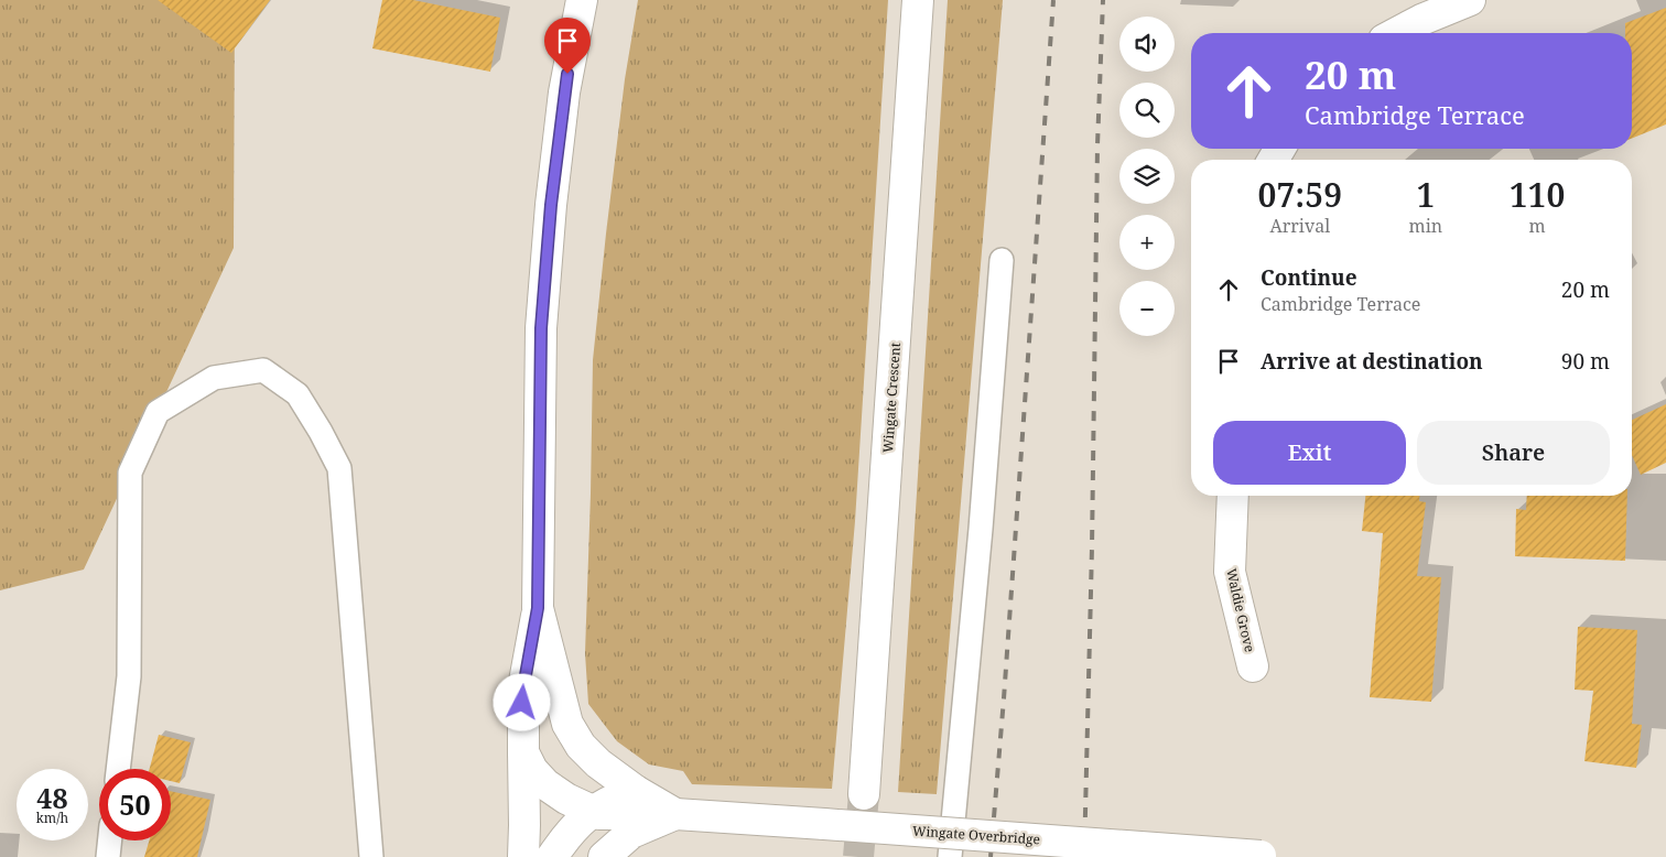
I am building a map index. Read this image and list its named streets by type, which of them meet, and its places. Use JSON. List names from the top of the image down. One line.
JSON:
{"streets":{"main road":["Wingate Crescent","Waldie Grove","Wingate Overbridge"]},"page":{"map_buttons":["+","−"],"turn":["20 m","Cambridge Terrace"],"eta":["07:59","Arrival","1","min","110","m"],"list":[{"name":"Continue","note":"Cambridge Terrace","value":"20 m"},{"name":"Arrive at destination","value":"90 m"}],"buttons":["Exit","Share"],"speed":"48 km/h","limit":"50"}}
